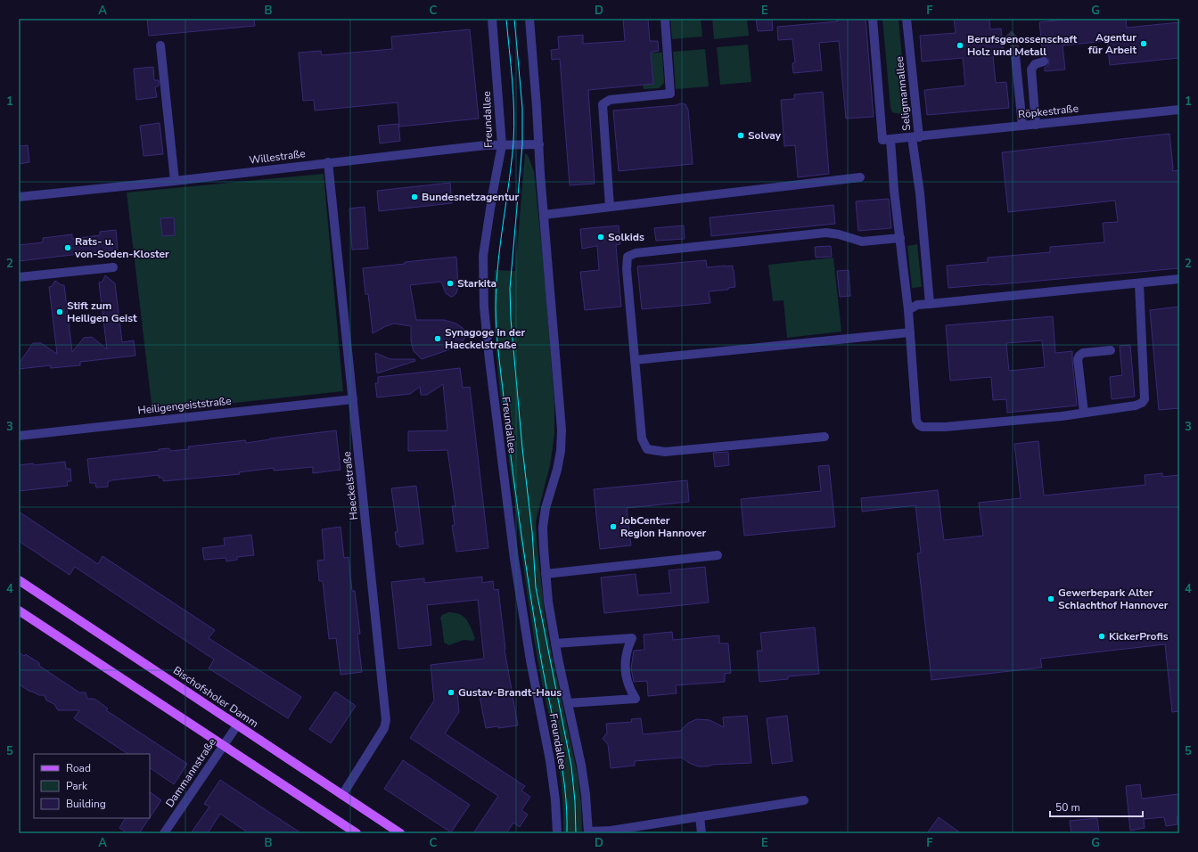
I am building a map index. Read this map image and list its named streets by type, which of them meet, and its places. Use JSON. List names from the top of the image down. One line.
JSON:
{"streets":{"main road":["Bischofsholer Damm"],"street":["Seligmannallee","Röpkestraße","Freundallee","Willestraße","Heiligengeiststraße","Haeckelstraße","Dammannstraße"]},"crossings":[["Seligmannallee","Röpkestraße"],["Freundallee","Willestraße"],["Willestraße","Haeckelstraße"],["Heiligengeiststraße","Haeckelstraße"],["Haeckelstraße","Bischofsholer Damm"],["Bischofsholer Damm","Dammannstraße"]],"places":["Agentur für Arbeit","Berufsgenossenschaft Holz und Metall","Solvay","Bundesnetzagentur","Solkids","Rats- u. von-Soden-Kloster","Starkita","Stift zum Heiligen Geist","Synagoge in der Haeckelstraße","JobCenter Region Hannover","Gewerbepark Alter Schlachthof Hannover","KickerProfis","Gustav-Brandt-Haus"],"legend":["Road","Park","Building"],"scale_bar":"50 m","grid":{"columns":["A","B","C","D","E","F","G"],"rows":["1","2","3","4","5"]}}
